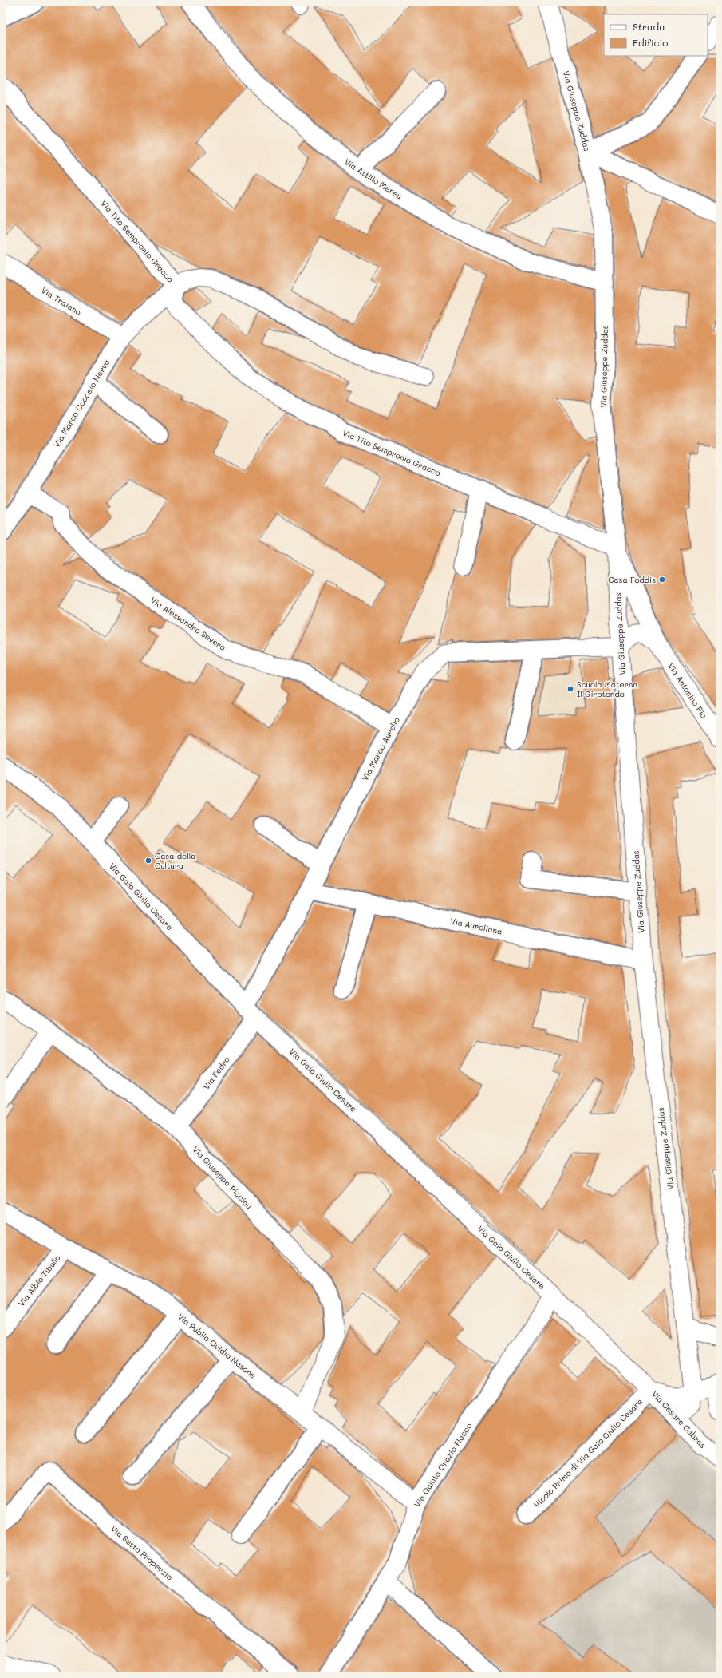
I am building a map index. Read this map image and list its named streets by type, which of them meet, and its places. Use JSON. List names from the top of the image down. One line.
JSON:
{"streets":{"street":["Via Giuseppe Zuddas","Via Attilio Mereu","Via Tito Sempronio Gracco","Via Traiano","Via Marco Cocceio Nerva","Via Alessandro Severo","Via Antonino Pio","Via Marco Aurelio","Via Gaio Giulio Cesare","Via Aureliana","Via Fedro","Via Giuseppe Picciau","Via Albio Tibullo","Via Publio Ovidio Nasone","Via Cesare Cabras","Vicolo Primo di Via Gaio Giulio Cesare","Via Quinto Orazio Flacco","Via Sesto Properzio"]},"crossings":[["Via Giuseppe Zuddas","Via Attilio Mereu"],["Via Giuseppe Zuddas","Via Tito Sempronio Gracco"],["Via Giuseppe Zuddas","Via Antonino Pio"],["Via Giuseppe Zuddas","Via Marco Aurelio"],["Via Giuseppe Zuddas","Via Aureliana"],["Via Giuseppe Zuddas","Via Cesare Cabras"],["Via Tito Sempronio Gracco","Via Marco Cocceio Nerva"],["Via Tito Sempronio Gracco","Via Antonino Pio"],["Via Traiano","Via Marco Cocceio Nerva"],["Via Marco Cocceio Nerva","Via Alessandro Severo"],["Via Alessandro Severo","Via Marco Aurelio"],["Via Antonino Pio","Via Marco Aurelio"],["Via Marco Aurelio","Via Gaio Giulio Cesare"],["Via Marco Aurelio","Via Aureliana"],["Via Marco Aurelio","Via Fedro"],["Via Gaio Giulio Cesare","Via Fedro"],["Via Gaio Giulio Cesare","Via Cesare Cabras"],["Via Gaio Giulio Cesare","Vicolo Primo di Via Gaio Giulio Cesare"],["Via Gaio Giulio Cesare","Via Quinto Orazio Flacco"],["Via Fedro","Via Giuseppe Picciau"],["Via Giuseppe Picciau","Via Publio Ovidio Nasone"],["Via Albio Tibullo","Via Publio Ovidio Nasone"],["Via Publio Ovidio Nasone","Via Quinto Orazio Flacco"],["Via Cesare Cabras","Vicolo Primo di Via Gaio Giulio Cesare"]],"places":["Casa Foddis","Scuola Materna Il Girotondo","Casa della Cultura"],"legend":["Strada","Edificio"]}
